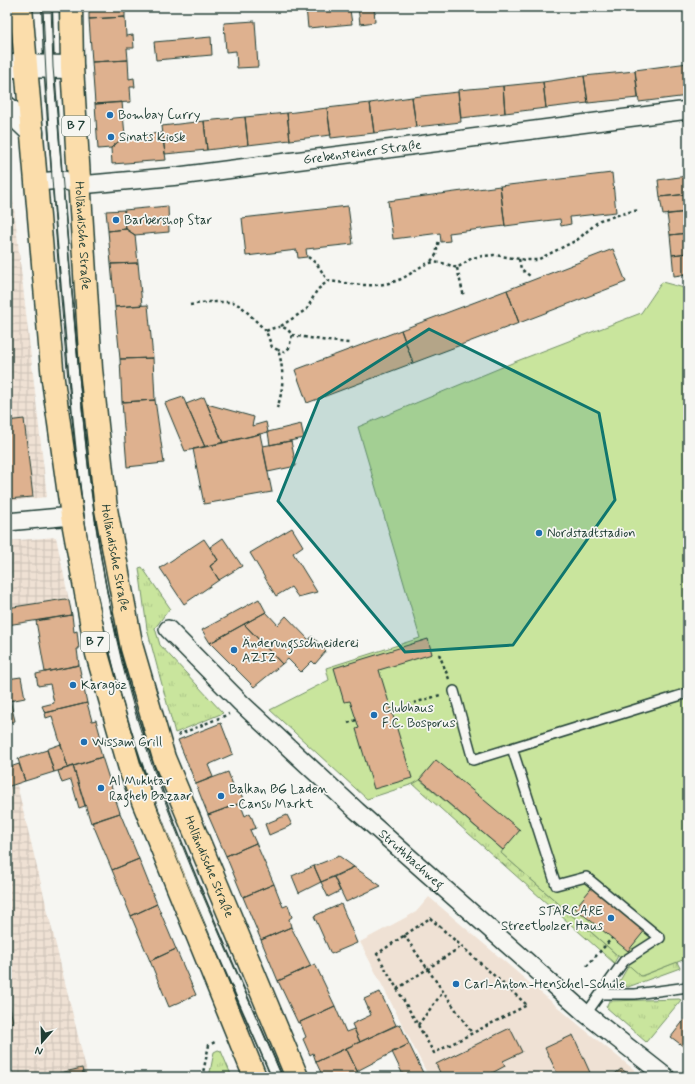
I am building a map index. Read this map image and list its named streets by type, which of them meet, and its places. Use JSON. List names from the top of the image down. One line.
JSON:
{"streets":{"main road":["B 7","Holländische Straße"],"street":["Grebensteiner Straße","Struthbachweg"]},"crossings":[["B 7","Grebensteiner Straße"],["Grebensteiner Straße","Holländische Straße"]],"places":["Bombay Curry","Sinats Kiosk","Barbershop Star","Nordstadtstadion","Änderungsschneiderei AZIZ","Karagöz","Clubhaus F.C. Bosporus","Wissam Grill","Al Mukhtar Ragheb Bazaar","Balkan BG Laden - Cansu Markt","STARCARE Streetbolzer Haus","Carl-Anton-Henschel-Schule"],"north":"bottom"}
